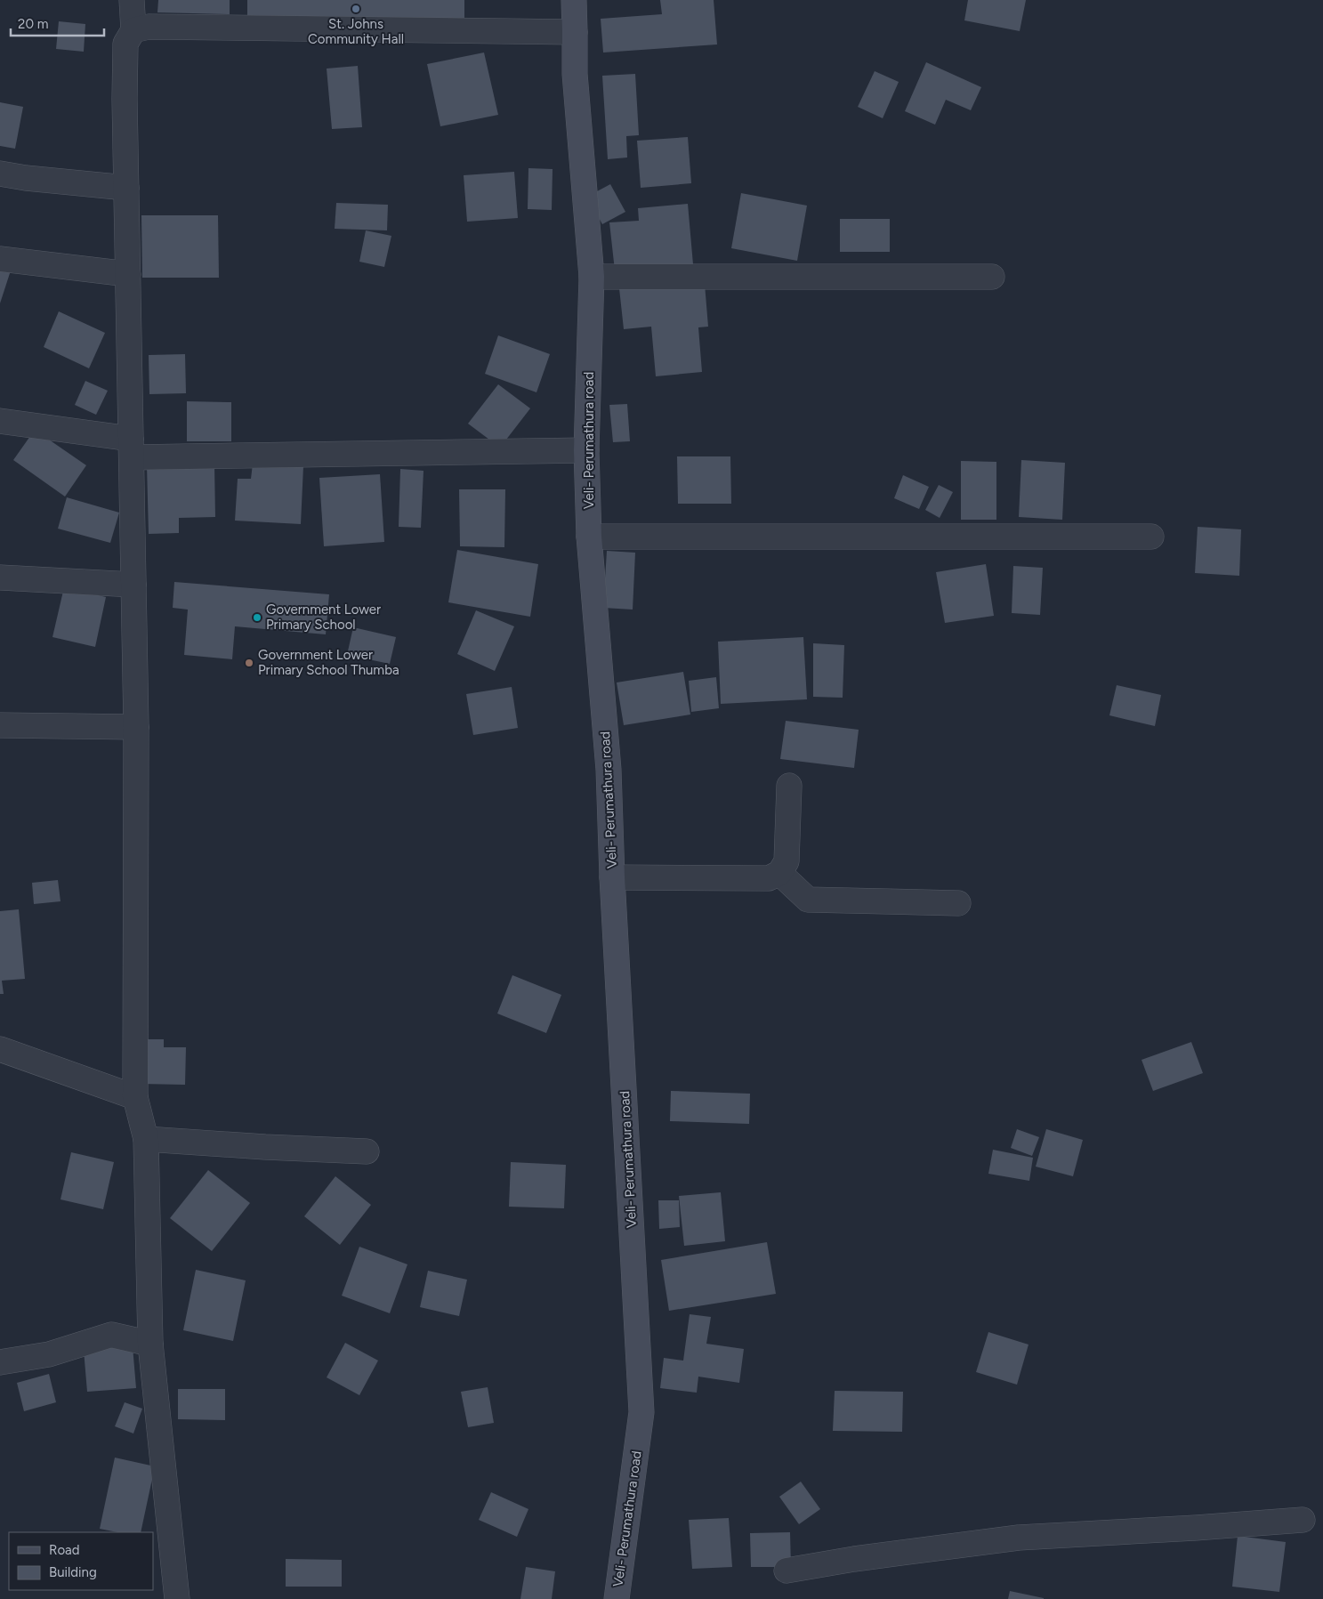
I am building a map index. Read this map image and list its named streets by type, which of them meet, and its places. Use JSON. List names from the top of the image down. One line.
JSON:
{"streets":{"main road":["Veli- Perumathura road"]},"places":["St. Johns Community Hall","Government Lower Primary School","Government Lower Primary School Thumba"],"legend":["Road","Building"],"scale_bar":"20 m"}
